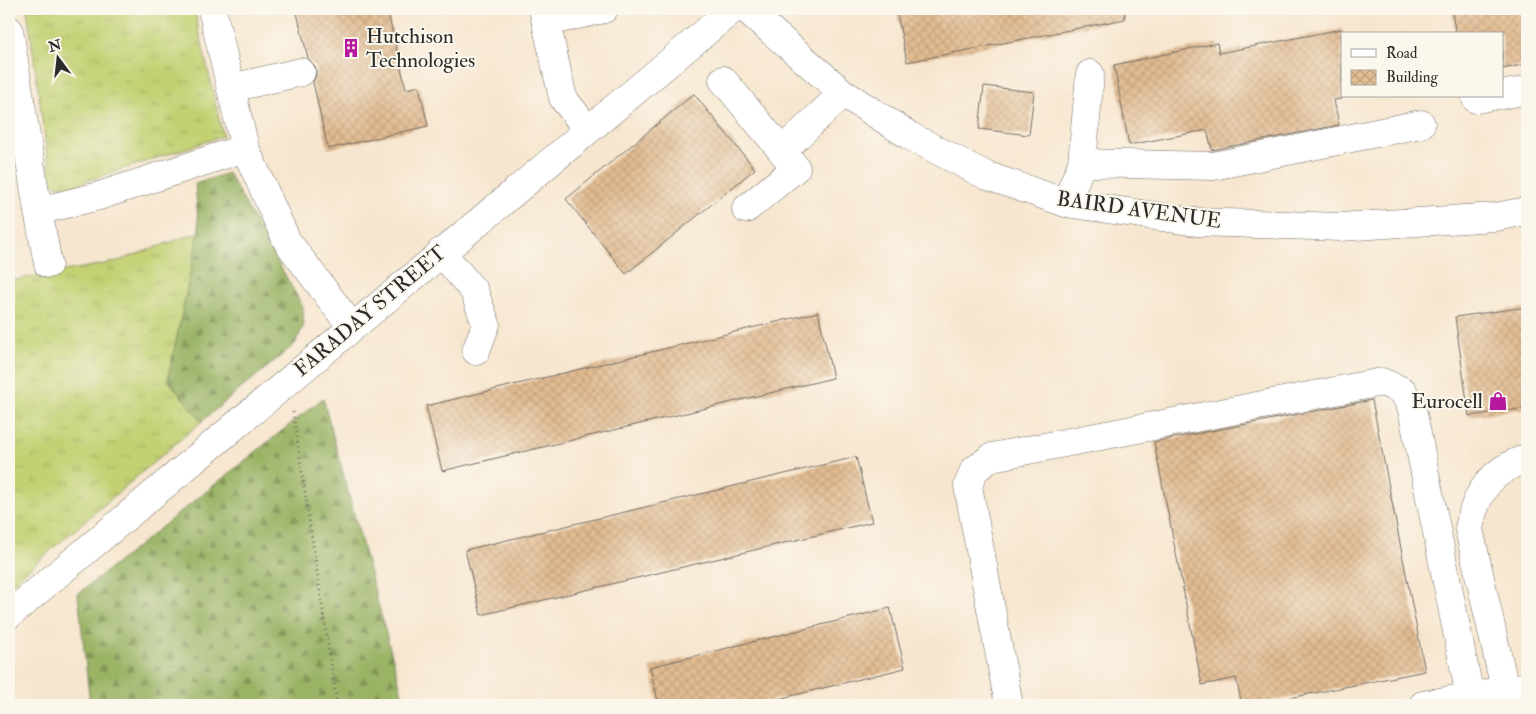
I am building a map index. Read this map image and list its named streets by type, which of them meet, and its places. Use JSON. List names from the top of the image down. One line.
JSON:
{"streets":{"street":["BAIRD AVENUE","FARADAY STREET"]},"places":{"building":["Hutchison Technologies"],"shop":["Eurocell"]},"legend":["Road","Building"],"north":"top"}
